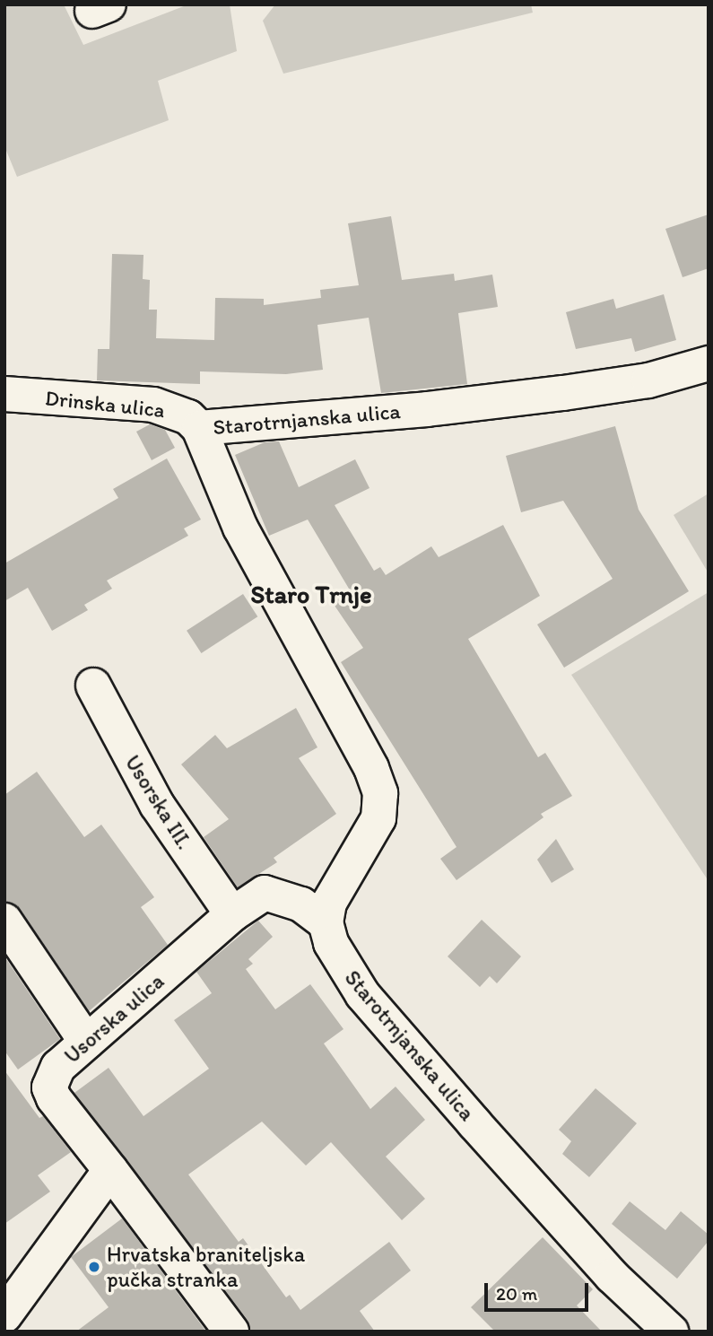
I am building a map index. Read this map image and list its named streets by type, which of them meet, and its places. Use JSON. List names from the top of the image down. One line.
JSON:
{"streets":{"street":["Drinska ulica","Starotrnjanska ulica","Usorska III.","Usorska ulica"]},"crossings":[["Drinska ulica","Starotrnjanska ulica"],["Starotrnjanska ulica","Usorska ulica"],["Usorska III.","Usorska ulica"]],"districts":["Staro Trnje"],"places":["Hrvatska braniteljska pučka stranka"],"scale_bar":"20 m"}
